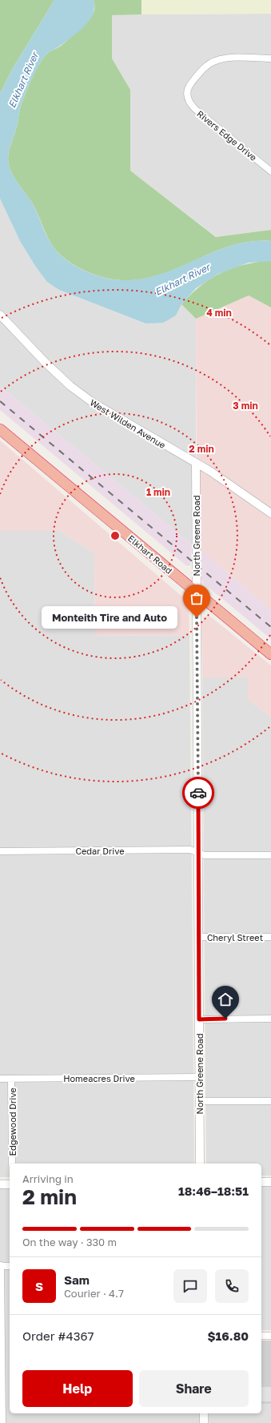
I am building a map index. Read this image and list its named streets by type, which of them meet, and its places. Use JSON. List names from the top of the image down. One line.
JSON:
{"streets":{"highway":["Elkhart Road"],"street":["Rivers Edge Drive","West Wilden Avenue","North Greene Road","Cedar Drive","Cheryl Street","Homeacres Drive","Edgewood Drive"]},"crossings":[["West Wilden Avenue","North Greene Road"],["North Greene Road","Elkhart Road"],["North Greene Road","Cedar Drive"],["North Greene Road","Cheryl Street"],["North Greene Road","Homeacres Drive"],["Homeacres Drive","Edgewood Drive"]],"water":["Elkhart River"],"places":["Monteith Tire and Auto"],"page":{"bubble":"Monteith Tire and Auto","heading":["2 min","Arriving in","18:46–18:51"],"panel":["Sam","Courier · 4.7","Order #4367","$16.80"],"bar":"On the way · 330 m","round":"S","buttons":["Help","Share"]},"rings":["4 min","3 min","2 min","1 min"]}
